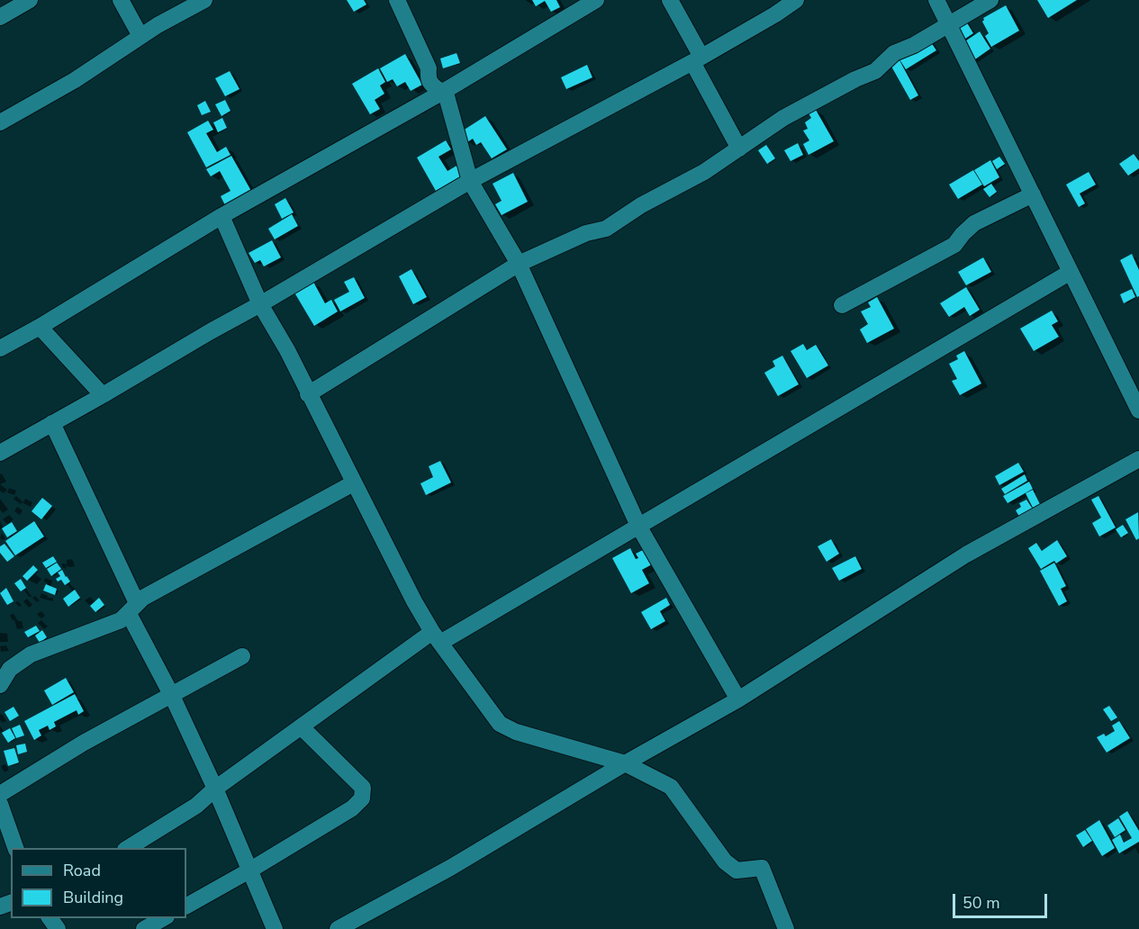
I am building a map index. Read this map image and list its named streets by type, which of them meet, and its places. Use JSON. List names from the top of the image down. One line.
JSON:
{"legend":["Road","Building"],"scale_bar":"50 m"}
